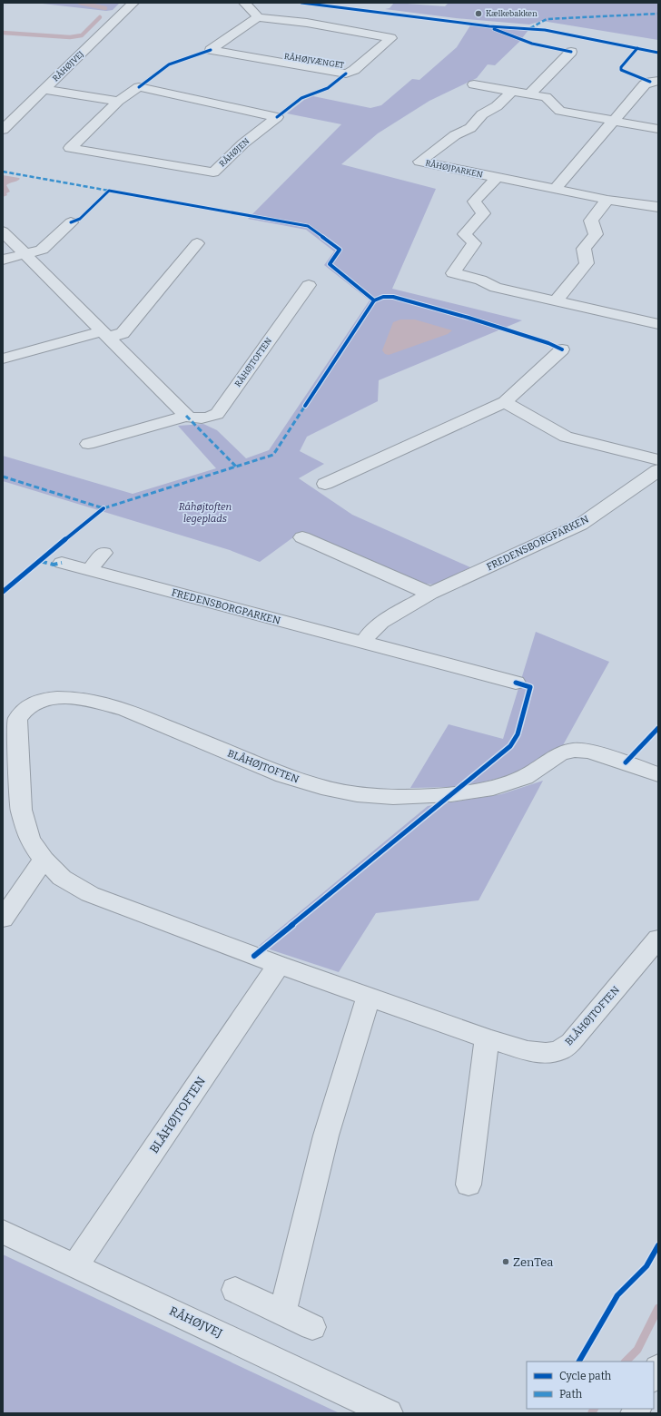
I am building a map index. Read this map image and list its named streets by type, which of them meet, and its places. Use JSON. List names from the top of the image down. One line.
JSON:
{"streets":{"street":["RÅHØJVÆNGET","RÅHØJVEJ","RÅHØJEN","RÅHØJPARKEN","RÅHØJTOFTEN","FREDENSBORGPARKEN","BLÅHØJTOFTEN"]},"crossings":[["RÅHØJVEJ","BLÅHØJTOFTEN"]],"parks":["Råhøjtoften legeplads"],"places":["Kælkebakken","ZenTea"],"legend":["Cycle path","Path"]}
